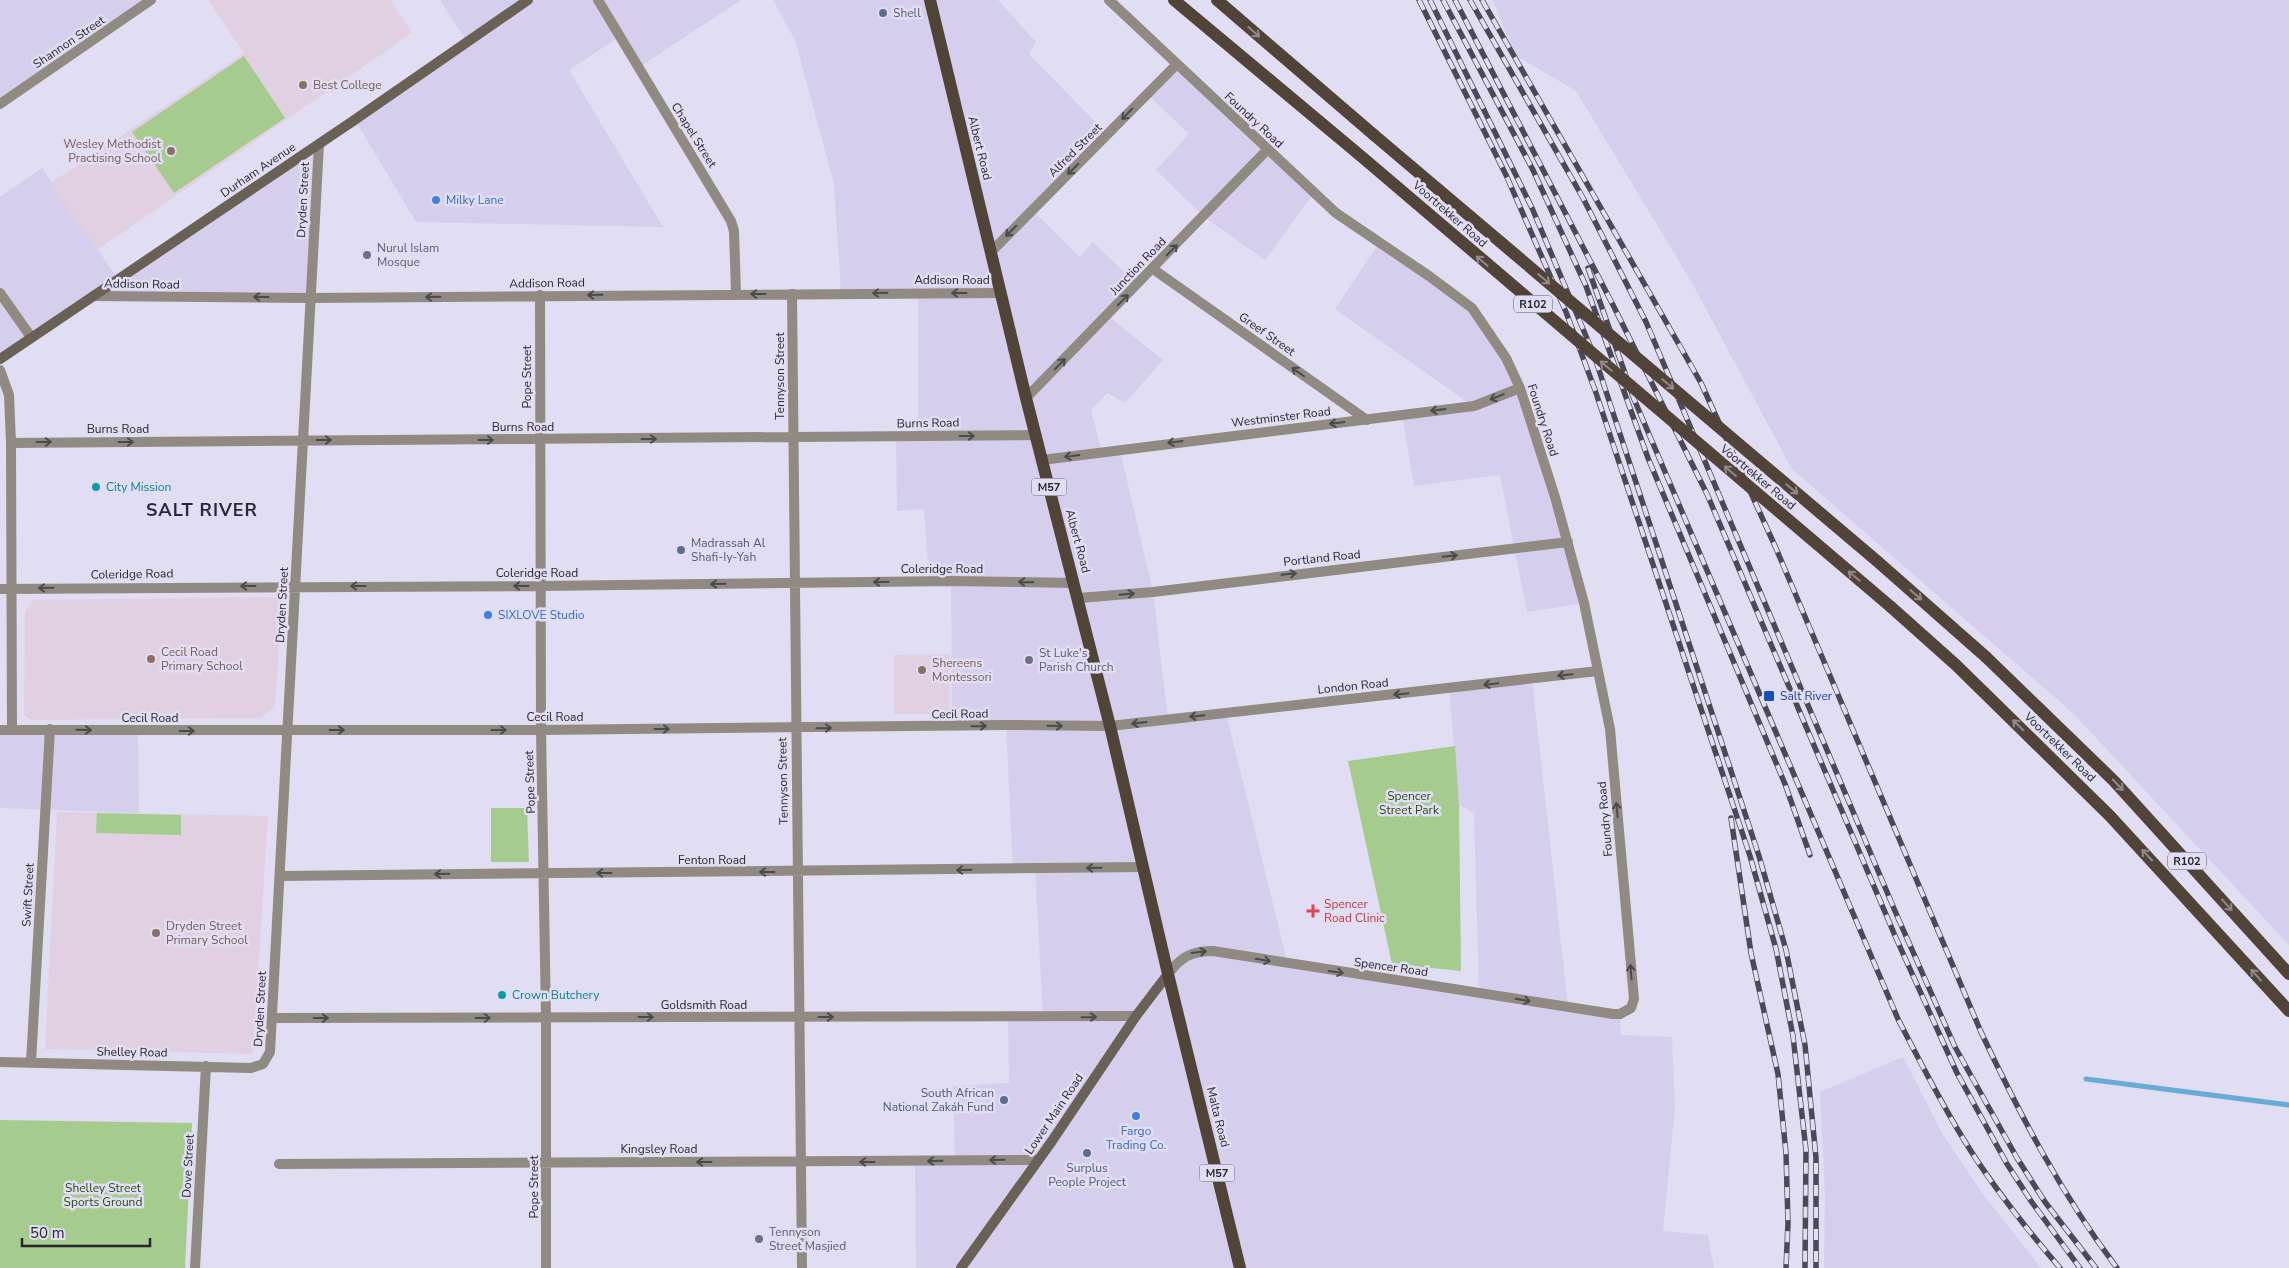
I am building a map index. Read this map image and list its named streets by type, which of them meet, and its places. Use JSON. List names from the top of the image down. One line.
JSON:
{"streets":{"main road":["Albert Road","Voortrekker Road","R102","M57","Malta Road"],"street":["Shannon Street","Foundry Road","Chapel Street","Alfred Street","Durham Avenue","Dryden Street","Junction Road","Addison Road","Greef Street","Tennyson Street","Pope Street","Westminster Road","Burns Road","Portland Road","Coleridge Road","London Road","Cecil Road","Fenton Road","Swift Street","Spencer Road","Goldsmith Road","Shelley Road","Lower Main Road","Kingsley Road","Dove Street"]},"crossings":[["Foundry Road","Alfred Street"],["Foundry Road","Junction Road"],["Foundry Road","Westminster Road"],["Foundry Road","Portland Road"],["Foundry Road","London Road"],["Foundry Road","Spencer Road"],["Chapel Street","Addison Road"],["Albert Road","Alfred Street"],["Albert Road","Junction Road"],["Albert Road","Addison Road"],["Albert Road","Westminster Road"],["Albert Road","Burns Road"],["Albert Road","Portland Road"],["Albert Road","Coleridge Road"],["Albert Road","London Road"],["Albert Road","Cecil Road"],["Albert Road","Fenton Road"],["Albert Road","Spencer Road"],["Albert Road","Lower Main Road"],["Albert Road","Malta Road"],["Durham Avenue","Dryden Street"],["Durham Avenue","Addison Road"],["Dryden Street","Addison Road"],["Dryden Street","Burns Road"],["Dryden Street","Coleridge Road"],["Dryden Street","Cecil Road"],["Dryden Street","Fenton Road"],["Dryden Street","Goldsmith Road"],["Dryden Street","Shelley Road"],["Junction Road","Greef Street"],["Addison Road","Tennyson Street"],["Addison Road","Pope Street"],["Greef Street","Westminster Road"],["Tennyson Street","Burns Road"],["Tennyson Street","Coleridge Road"],["Tennyson Street","Cecil Road"],["Tennyson Street","Fenton Road"],["Tennyson Street","Goldsmith Road"],["Tennyson Street","Kingsley Road"],["Pope Street","Burns Road"],["Pope Street","Coleridge Road"],["Pope Street","Cecil Road"],["Pope Street","Fenton Road"],["Pope Street","Goldsmith Road"],["Pope Street","Kingsley Road"],["London Road","Cecil Road"],["Cecil Road","Swift Street"],["Swift Street","Shelley Road"],["Spencer Road","Lower Main Road"],["Spencer Road","Malta Road"],["Goldsmith Road","Lower Main Road"],["Shelley Road","Dove Street"],["Lower Main Road","Malta Road"],["Lower Main Road","Kingsley Road"]],"one_way":["Alfred Street","Junction Road","Addison Road","Greef Street","Westminster Road","Burns Road","Portland Road","Coleridge Road","London Road","Cecil Road","Fenton Road","Spencer Road","Goldsmith Road","Kingsley Road"],"districts":["SALT RIVER"],"parks":["Spencer Street Park","Shelley Street Sports Ground"],"places":{"other":["Shell","Best College","Wesley Methodist Practising School","Milky Lane","Nurul Islam Mosque","City Mission","Madrassah Al Shafi-Iy-Yah","SIXLOVE Studio","Cecil Road Primary School","St Luke's Parish Church","Shereens Montessori","Dryden Street Primary School","Crown Butchery","South African National Zakáh Fund","Fargo Trading Co.","Surplus People Project","Tennyson Street Masjied"],"transit":["Salt River"],"health":["Spencer Road Clinic"]},"scale_bar":"50 m"}
